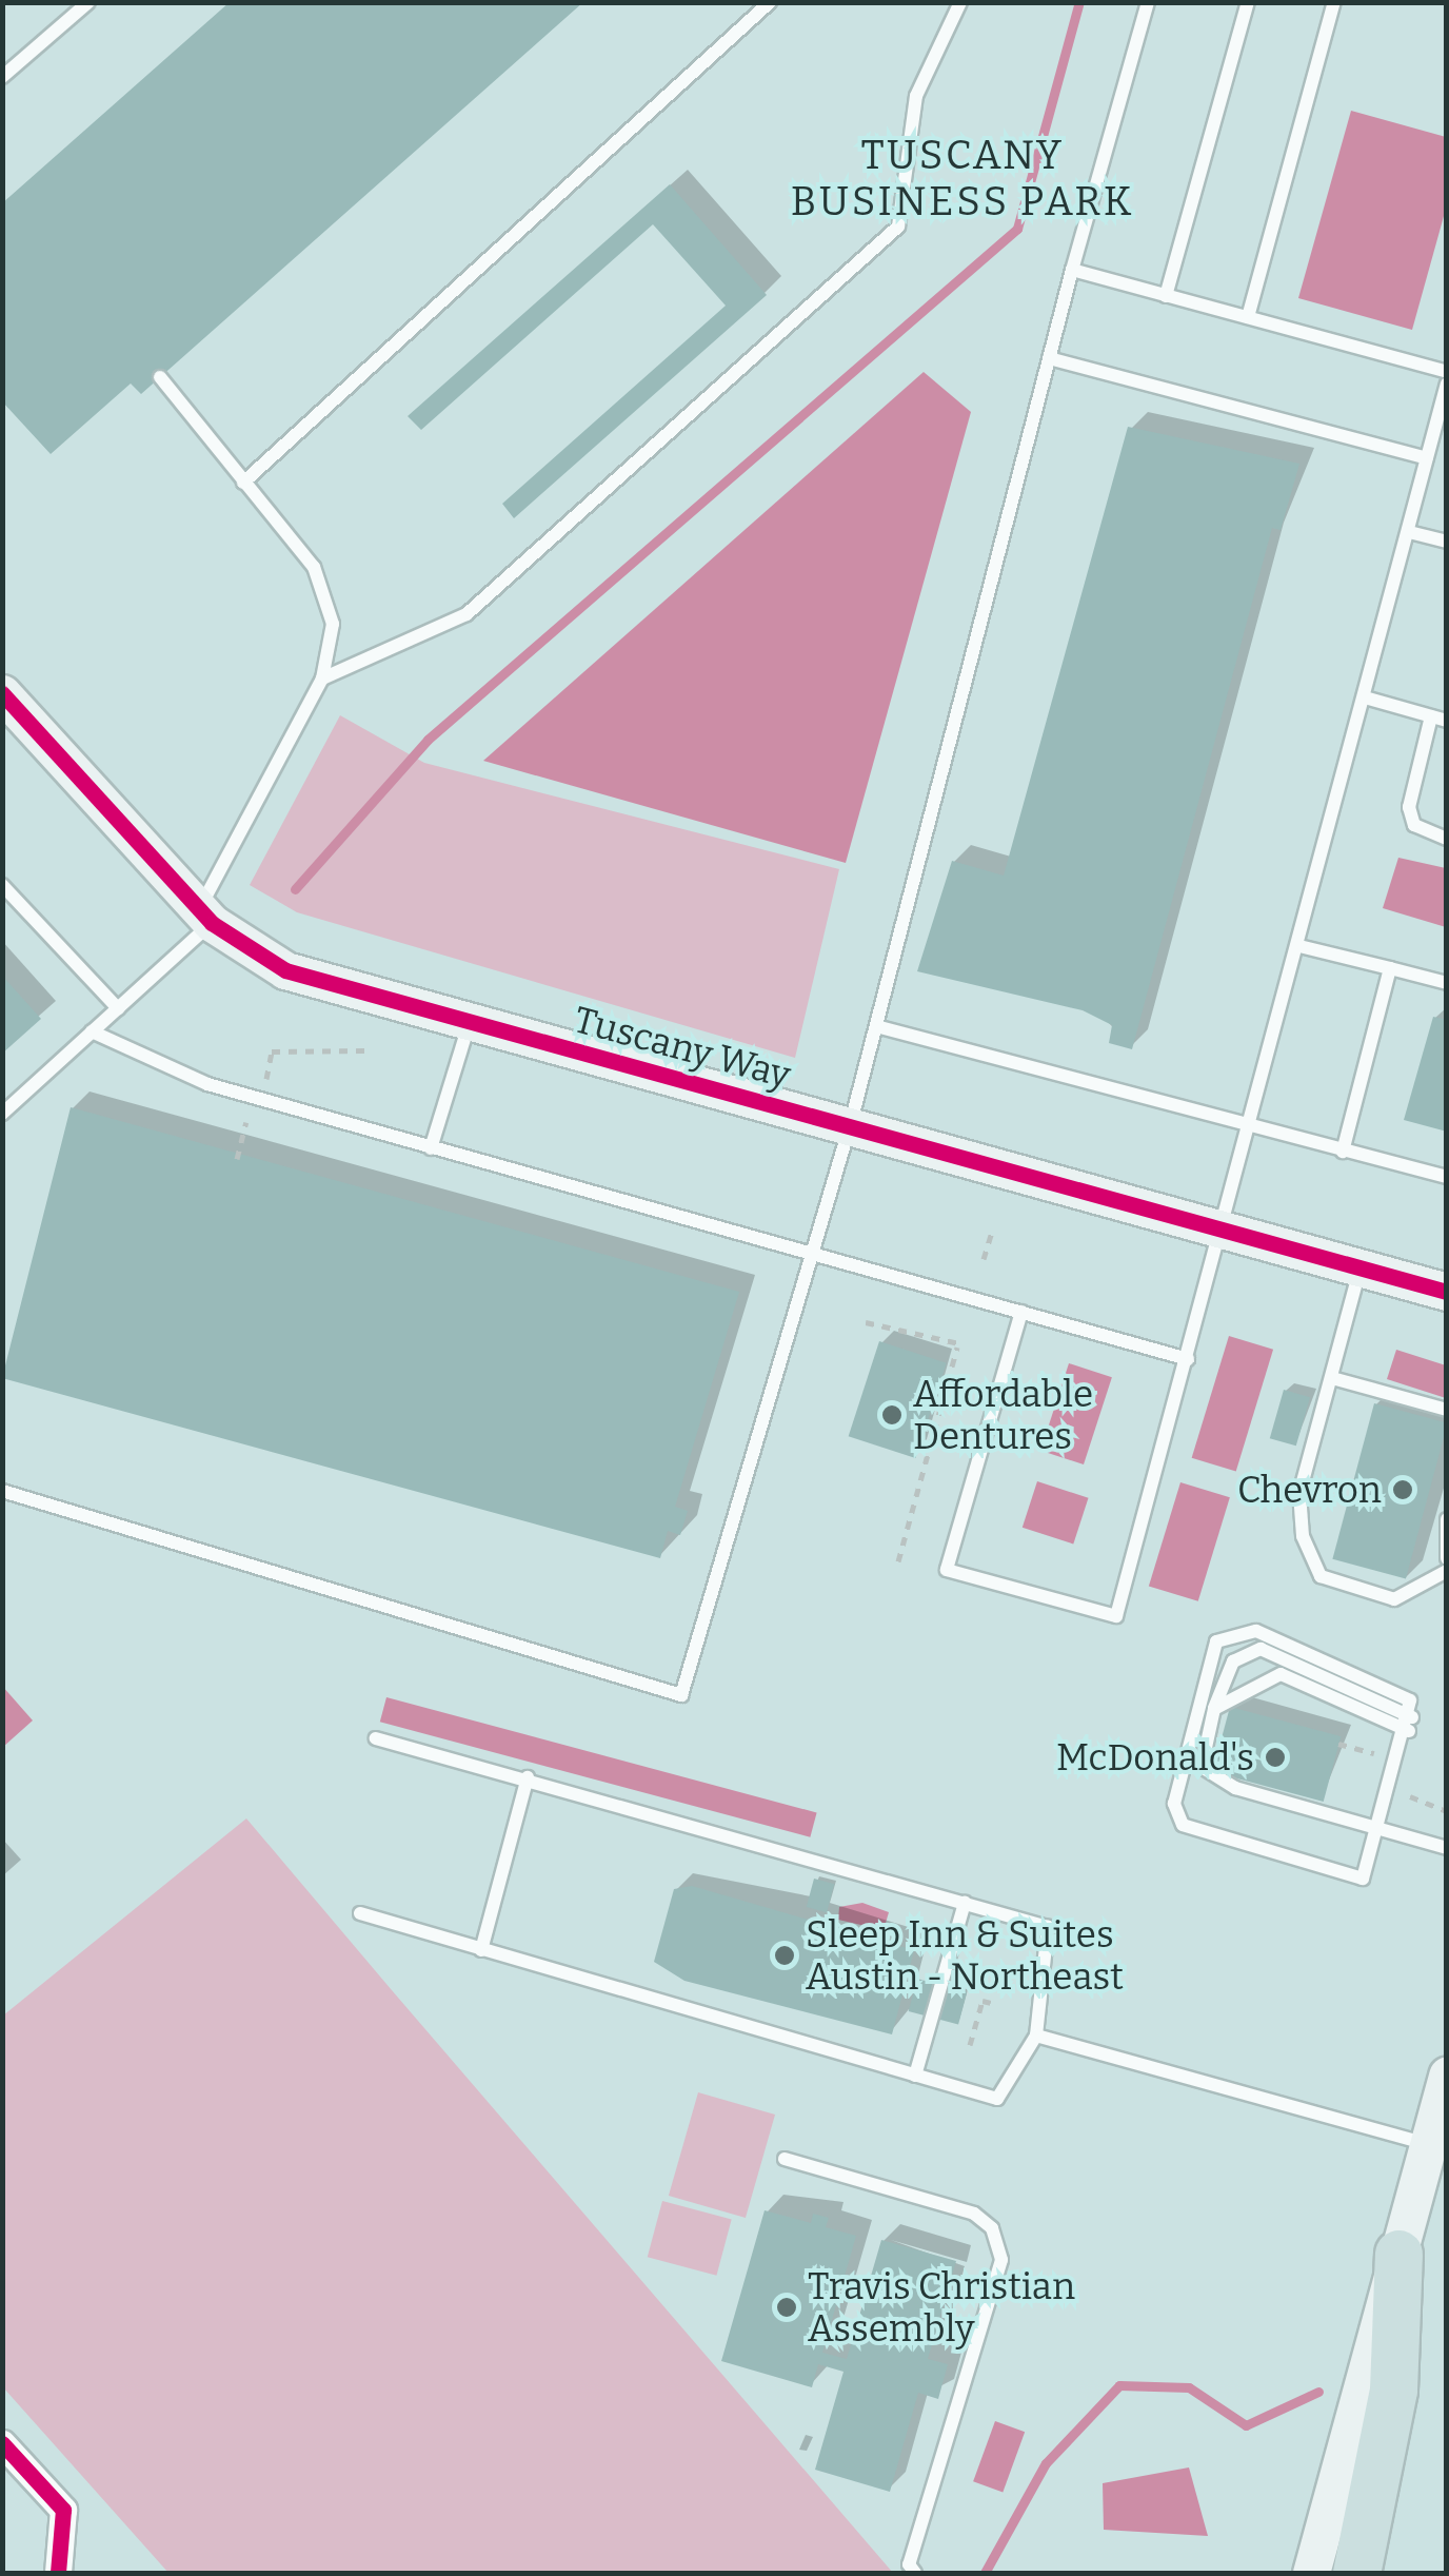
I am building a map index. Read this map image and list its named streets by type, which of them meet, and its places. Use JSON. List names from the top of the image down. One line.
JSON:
{"streets":{"street":["Tuscany Way"]},"districts":["TUSCANY BUSINESS PARK"],"places":["Affordable Dentures","Chevron","McDonald's","Sleep Inn & Suites Austin - Northeast","Travis Christian Assembly"]}
